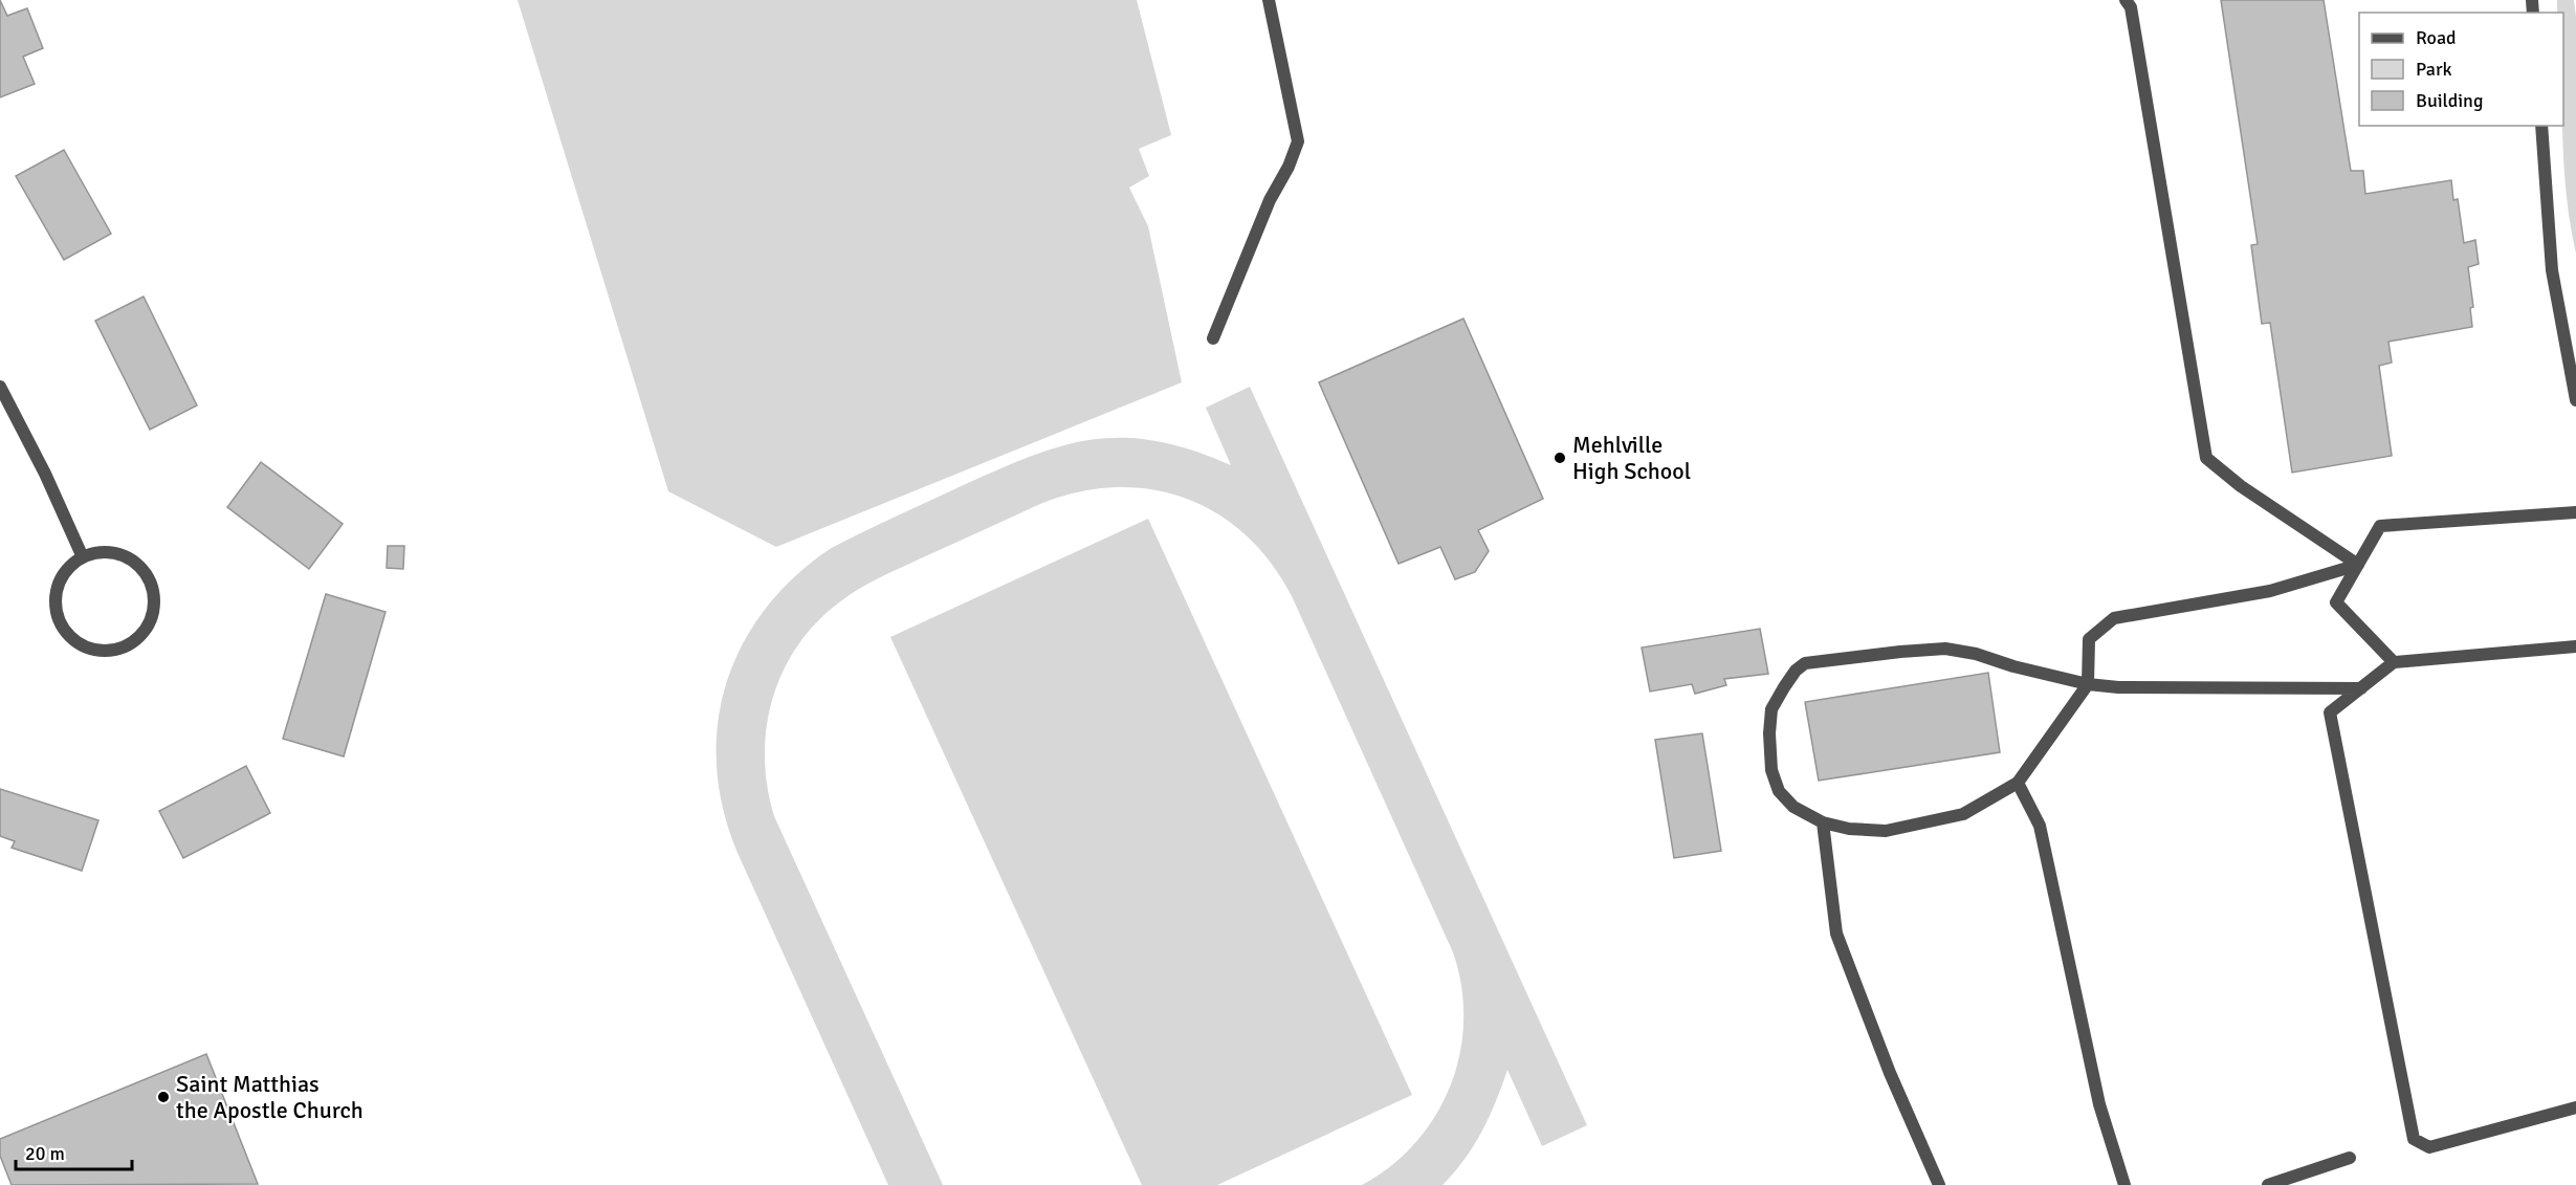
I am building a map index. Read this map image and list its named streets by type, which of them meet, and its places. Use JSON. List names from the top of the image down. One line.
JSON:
{"places":["Mehlville High School","Saint Matthias the Apostle Church"],"legend":["Road","Park","Building"],"scale_bar":"20 m"}
